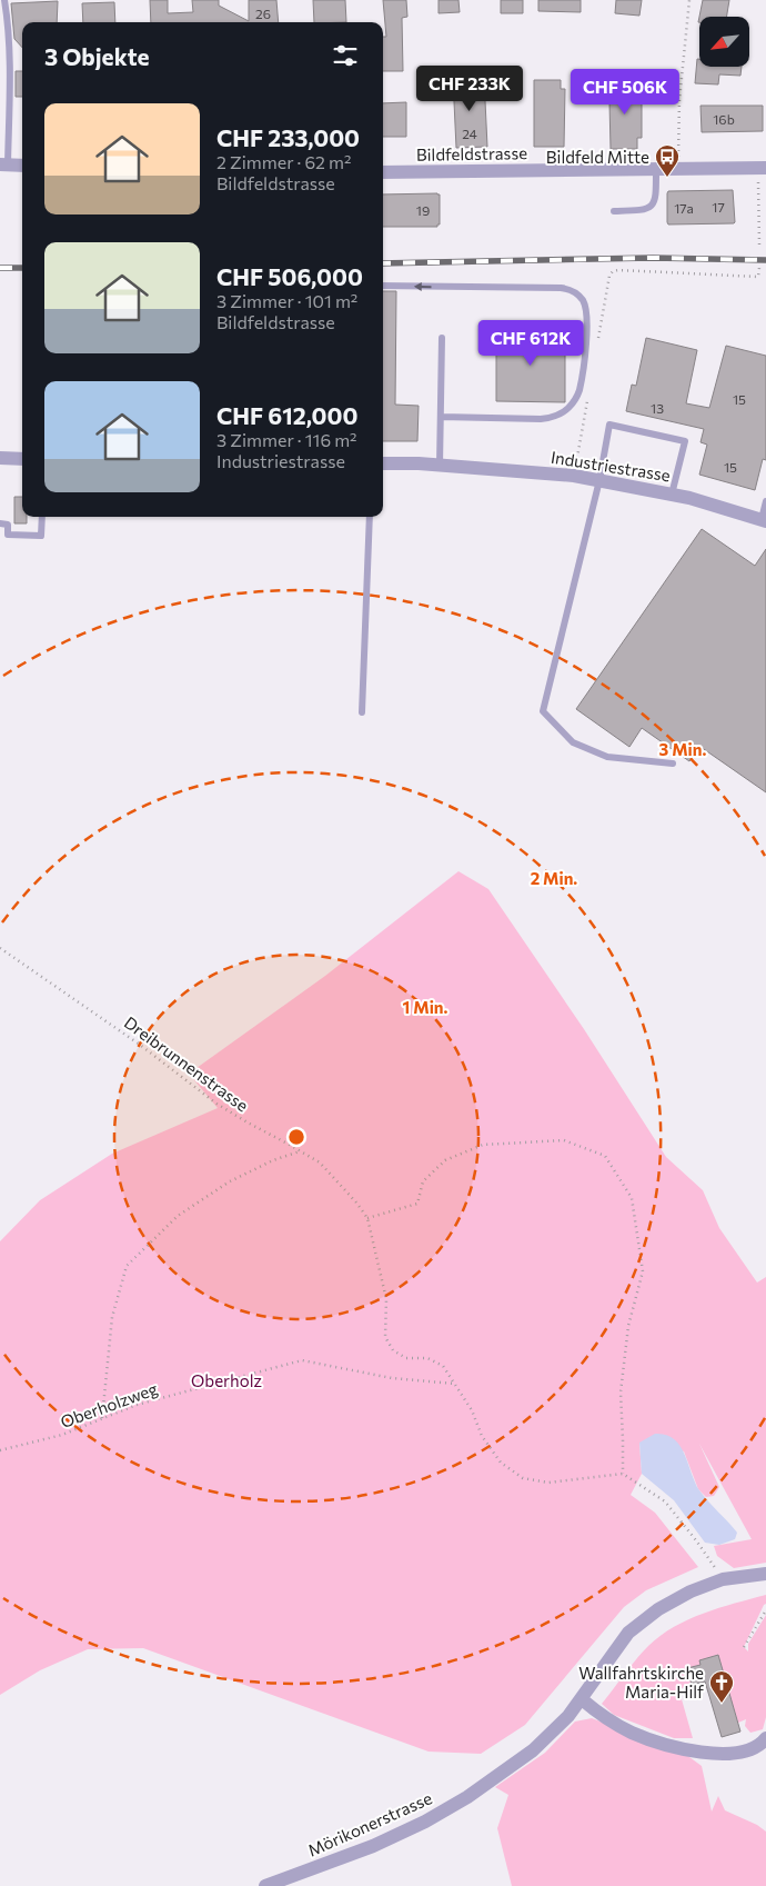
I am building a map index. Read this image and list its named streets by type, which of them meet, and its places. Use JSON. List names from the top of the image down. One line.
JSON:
{"streets":{"street":["Bildfeldstrasse","Industriestrasse","Mörikonerstrasse"],"path":["Dreibrunnenstrasse","Oberholzweg"]},"crossings":[["Dreibrunnenstrasse","Oberholzweg"]],"parks":["Oberholz"],"places":{"bus stop":["Bildfeld Mitte"],"church":["Wallfahrtskirche Maria-Hilf"]},"house_numbers":["26","16b","24","17","17a","19","15","13","15"],"north":"bottom left","page":{"heading":"3 Objekte","price":["CHF 233K","CHF 506K","CHF 612K"],"list":[{"name":"CHF 233,000","note":"2 Zimmer · 62 m² · Bildfeldstrasse"},{"name":"CHF 506,000","note":"3 Zimmer · 101 m² · Bildfeldstrasse"},{"name":"CHF 612,000","note":"3 Zimmer · 116 m² · Industriestrasse"}]},"rings":["3 Min.","2 Min.","1 Min."]}
